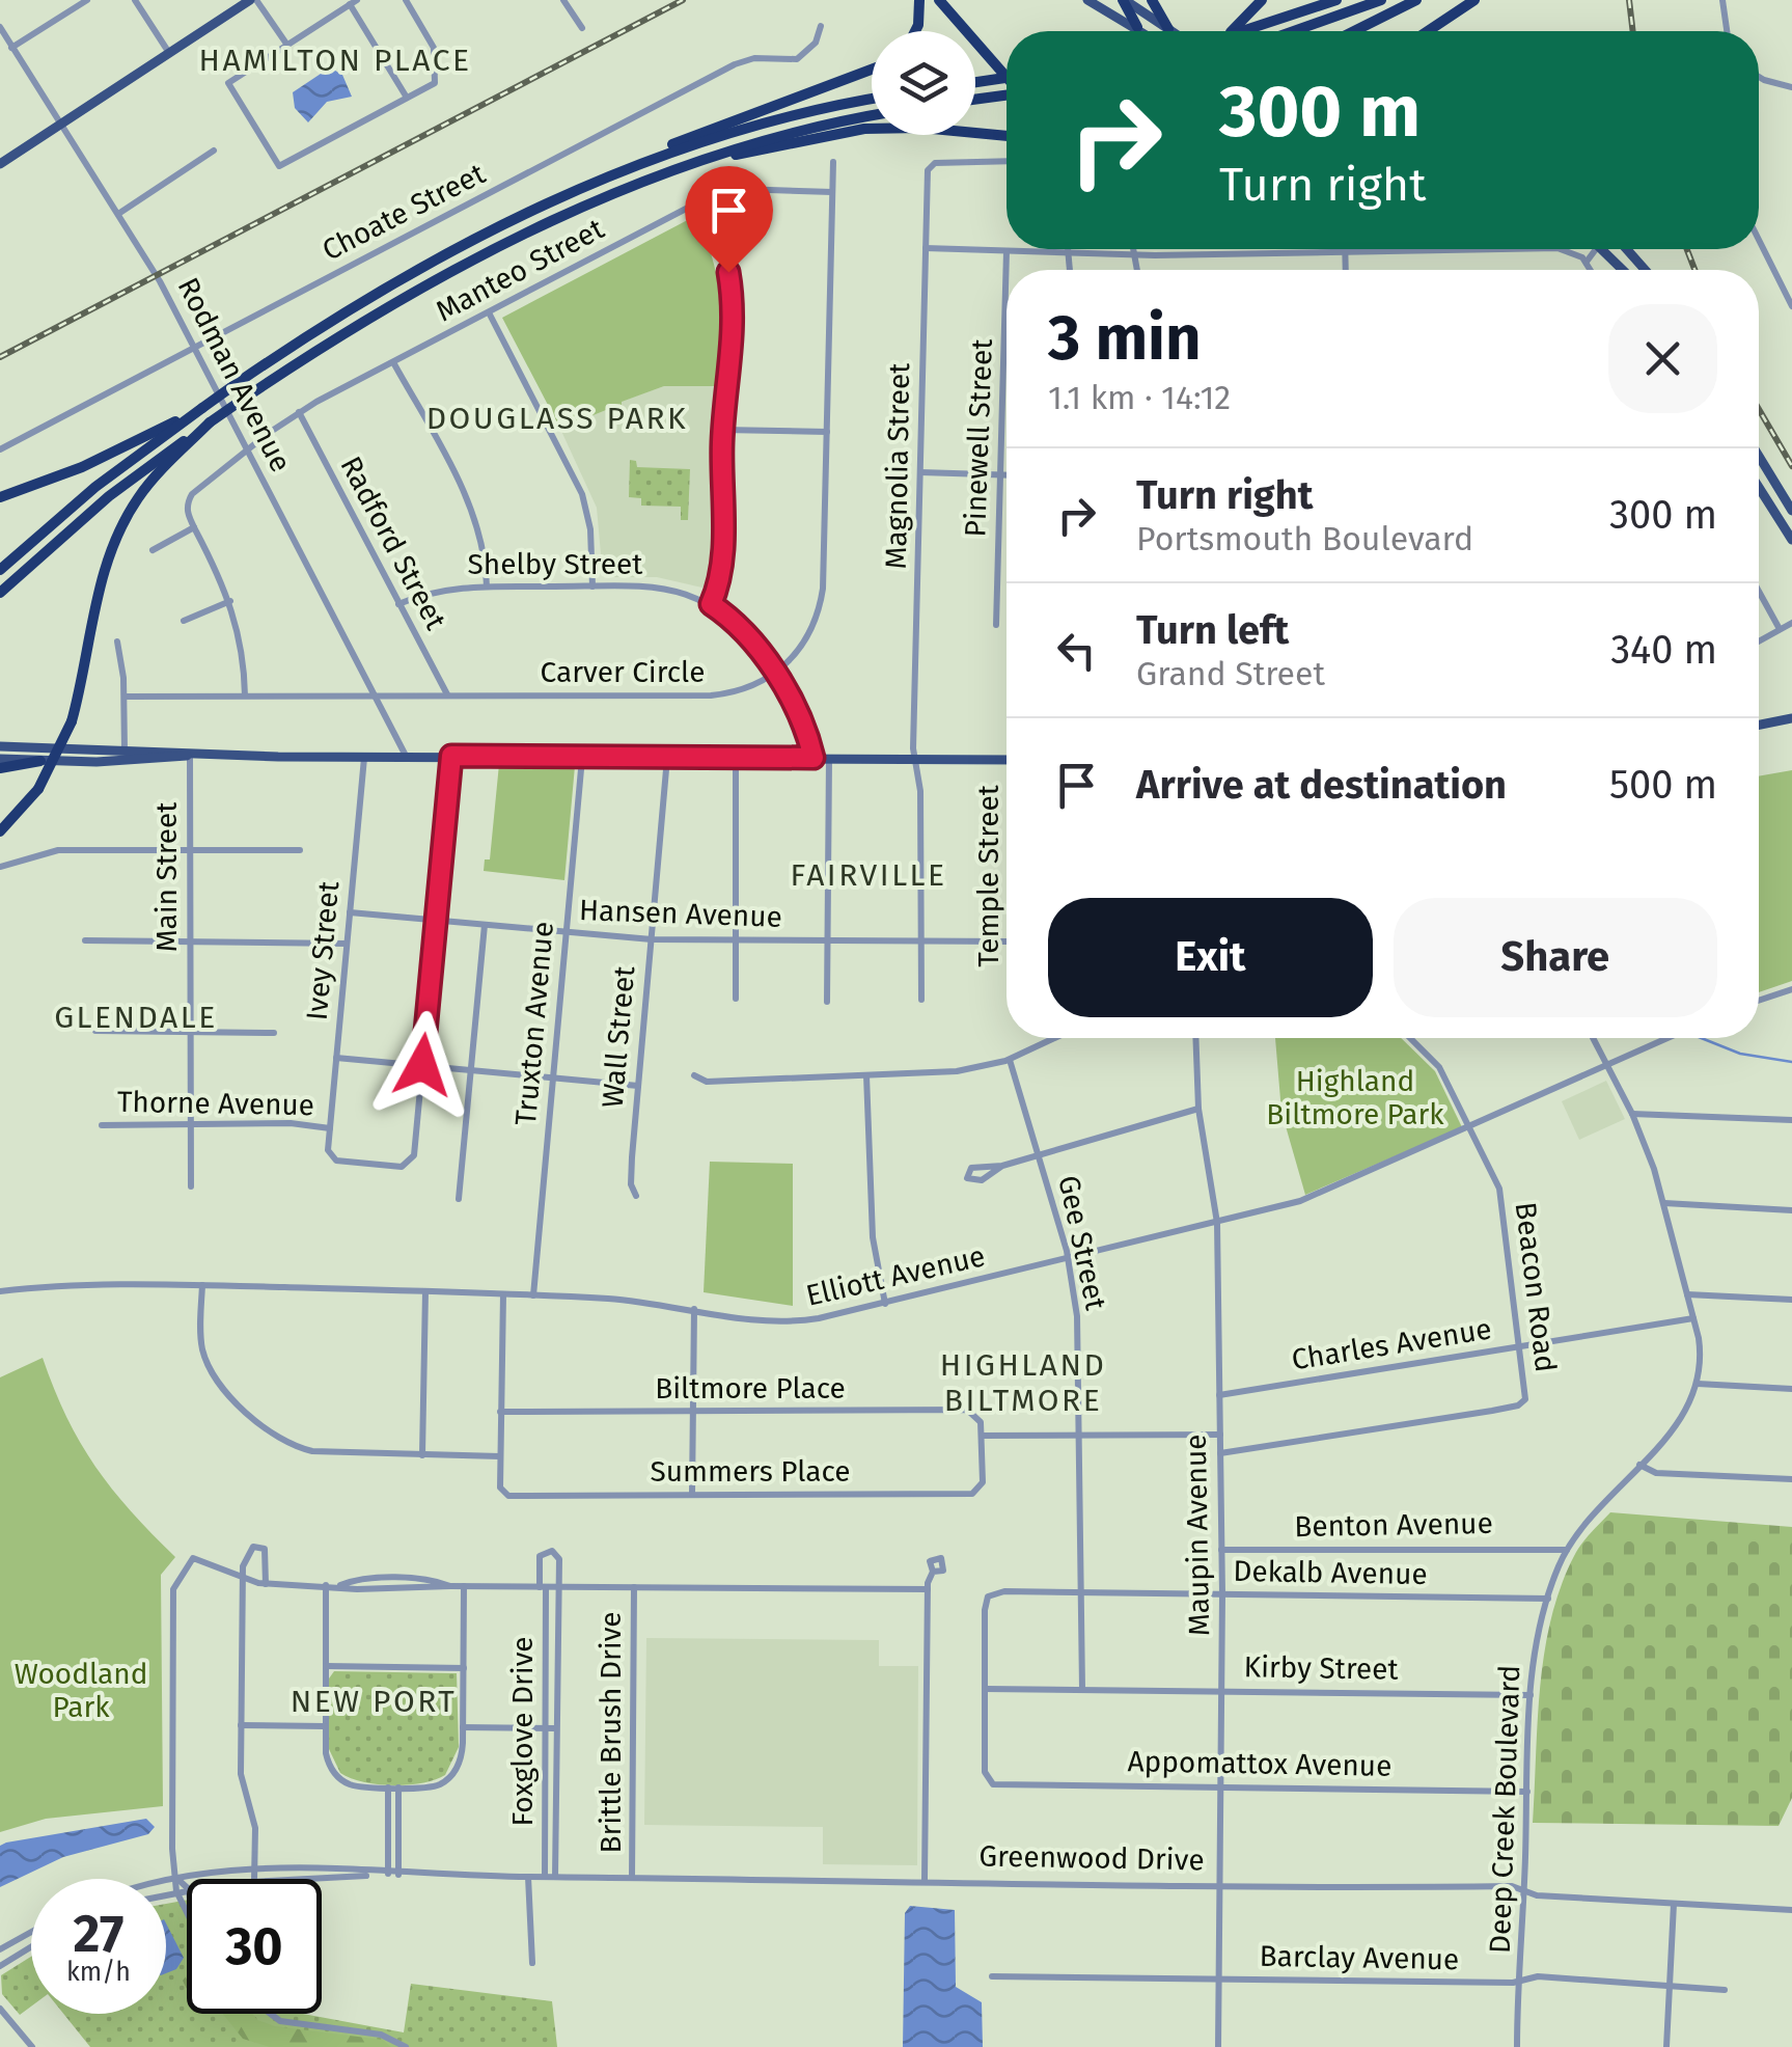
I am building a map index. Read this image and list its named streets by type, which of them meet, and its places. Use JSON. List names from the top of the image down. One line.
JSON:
{"streets":{"street":["Choate Street","Manteo Street","Rodman Avenue","Pinewell Street","Magnolia Street","Radford Street","Shelby Street","Carver Circle","Main Street","Hansen Avenue","Ivey Street","Truxton Avenue","Wall Street","Thorne Avenue","Gee Street","Elliott Avenue","Beacon Road","Charles Avenue","Biltmore Place","Summers Place","Benton Avenue","Maupin Avenue","Dekalb Avenue","Kirby Street","Foxglove Drive","Brittle Brush Drive","Appomattox Avenue","Deep Creek Boulevard","Greenwood Drive","Barclay Avenue"]},"crossings":[["Choate Street","Rodman Avenue"],["Manteo Street","Rodman Avenue"],["Manteo Street","Radford Street"],["Manteo Street","Carver Circle"],["Rodman Avenue","Carver Circle"],["Magnolia Street","Hansen Avenue"],["Radford Street","Shelby Street"],["Radford Street","Carver Circle"],["Main Street","Thorne Avenue"],["Hansen Avenue","Ivey Street"],["Hansen Avenue","Truxton Avenue"],["Hansen Avenue","Wall Street"],["Ivey Street","Thorne Avenue"],["Truxton Avenue","Thorne Avenue"],["Truxton Avenue","Elliott Avenue"],["Wall Street","Thorne Avenue"],["Gee Street","Elliott Avenue"],["Gee Street","Dekalb Avenue"],["Gee Street","Kirby Street"],["Elliott Avenue","Beacon Road"],["Elliott Avenue","Summers Place"],["Elliott Avenue","Maupin Avenue"],["Beacon Road","Charles Avenue"],["Beacon Road","Maupin Avenue"],["Charles Avenue","Maupin Avenue"],["Biltmore Place","Summers Place"],["Benton Avenue","Maupin Avenue"],["Benton Avenue","Deep Creek Boulevard"],["Maupin Avenue","Dekalb Avenue"],["Maupin Avenue","Kirby Street"],["Maupin Avenue","Appomattox Avenue"],["Maupin Avenue","Greenwood Drive"],["Maupin Avenue","Barclay Avenue"],["Dekalb Avenue","Kirby Street"],["Dekalb Avenue","Appomattox Avenue"],["Dekalb Avenue","Deep Creek Boulevard"],["Kirby Street","Appomattox Avenue"],["Kirby Street","Deep Creek Boulevard"],["Foxglove Drive","Greenwood Drive"],["Brittle Brush Drive","Greenwood Drive"],["Appomattox Avenue","Deep Creek Boulevard"],["Deep Creek Boulevard","Greenwood Drive"],["Deep Creek Boulevard","Barclay Avenue"]],"districts":["HAMILTON PLACE","DOUGLASS PARK","FAIRVILLE","GLENDALE","HIGHLAND BILTMORE","NEW PORT"],"parks":["Highland Biltmore Park","Woodland Park"],"page":{"turn":["300 m","Turn right"],"heading":["3 min","1.1 km · 14:12"],"list":[{"name":"Turn right","note":"Portsmouth Boulevard","value":"300 m"},{"name":"Turn left","note":"Grand Street","value":"340 m"},{"name":"Arrive at destination","value":"500 m"}],"buttons":["Exit","Share"],"speed":"27 km/h","limit":"30"}}
